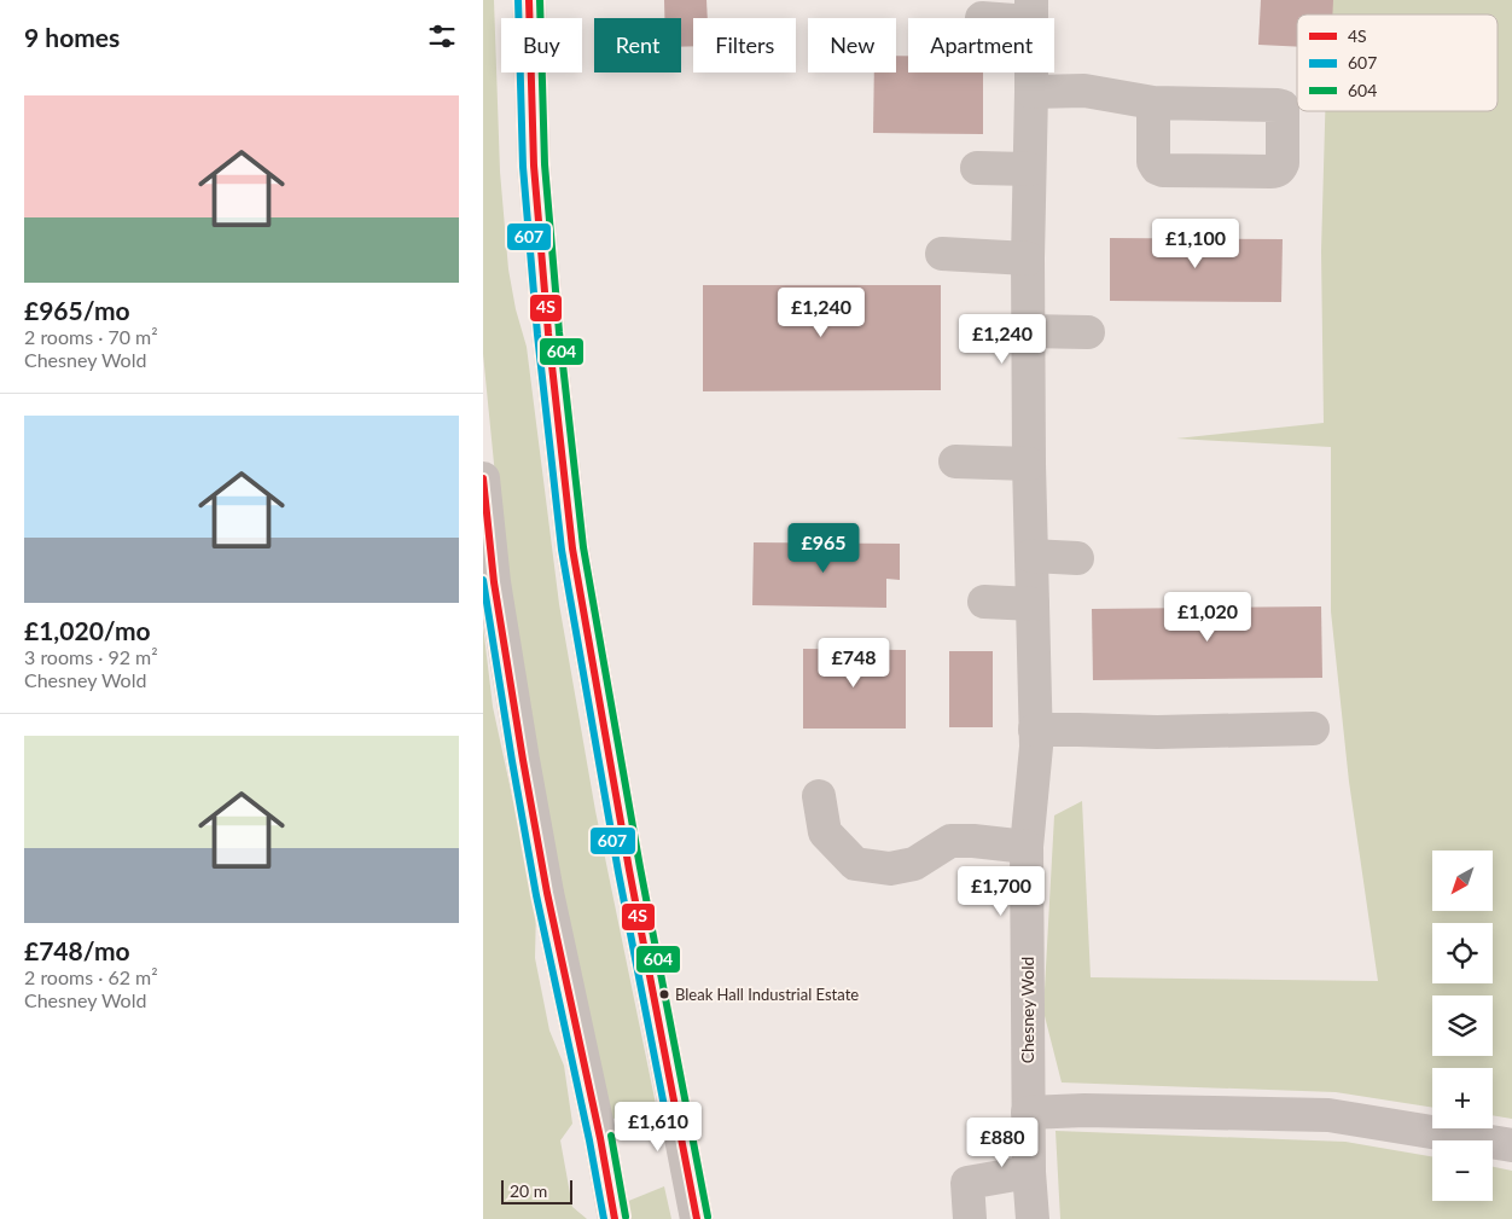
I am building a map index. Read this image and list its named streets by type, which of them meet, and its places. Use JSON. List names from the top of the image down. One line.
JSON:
{"streets":{"street":["Chesney Wold"]},"places":["Bleak Hall Industrial Estate"],"lines":["transit line 4S","transit line 607","transit line 604"],"legend":["4S","607","604"],"scale_bar":"20 m","north":"bottom left","page":{"heading":"9 homes","chip":["Buy","Rent","Filters","New","Apartment"],"list":[{"name":"£965/mo","note":"2 rooms · 70 m² · Chesney Wold"},{"name":"£1,020/mo","note":"3 rooms · 92 m² · Chesney Wold"},{"name":"£748/mo","note":"2 rooms · 62 m² · Chesney Wold"}],"price":["£1,100","£1,240","£1,240","£965","£1,020","£748","£1,700","£1,610","£880"],"map_buttons":["+","−"],"scale":"20 m"}}
